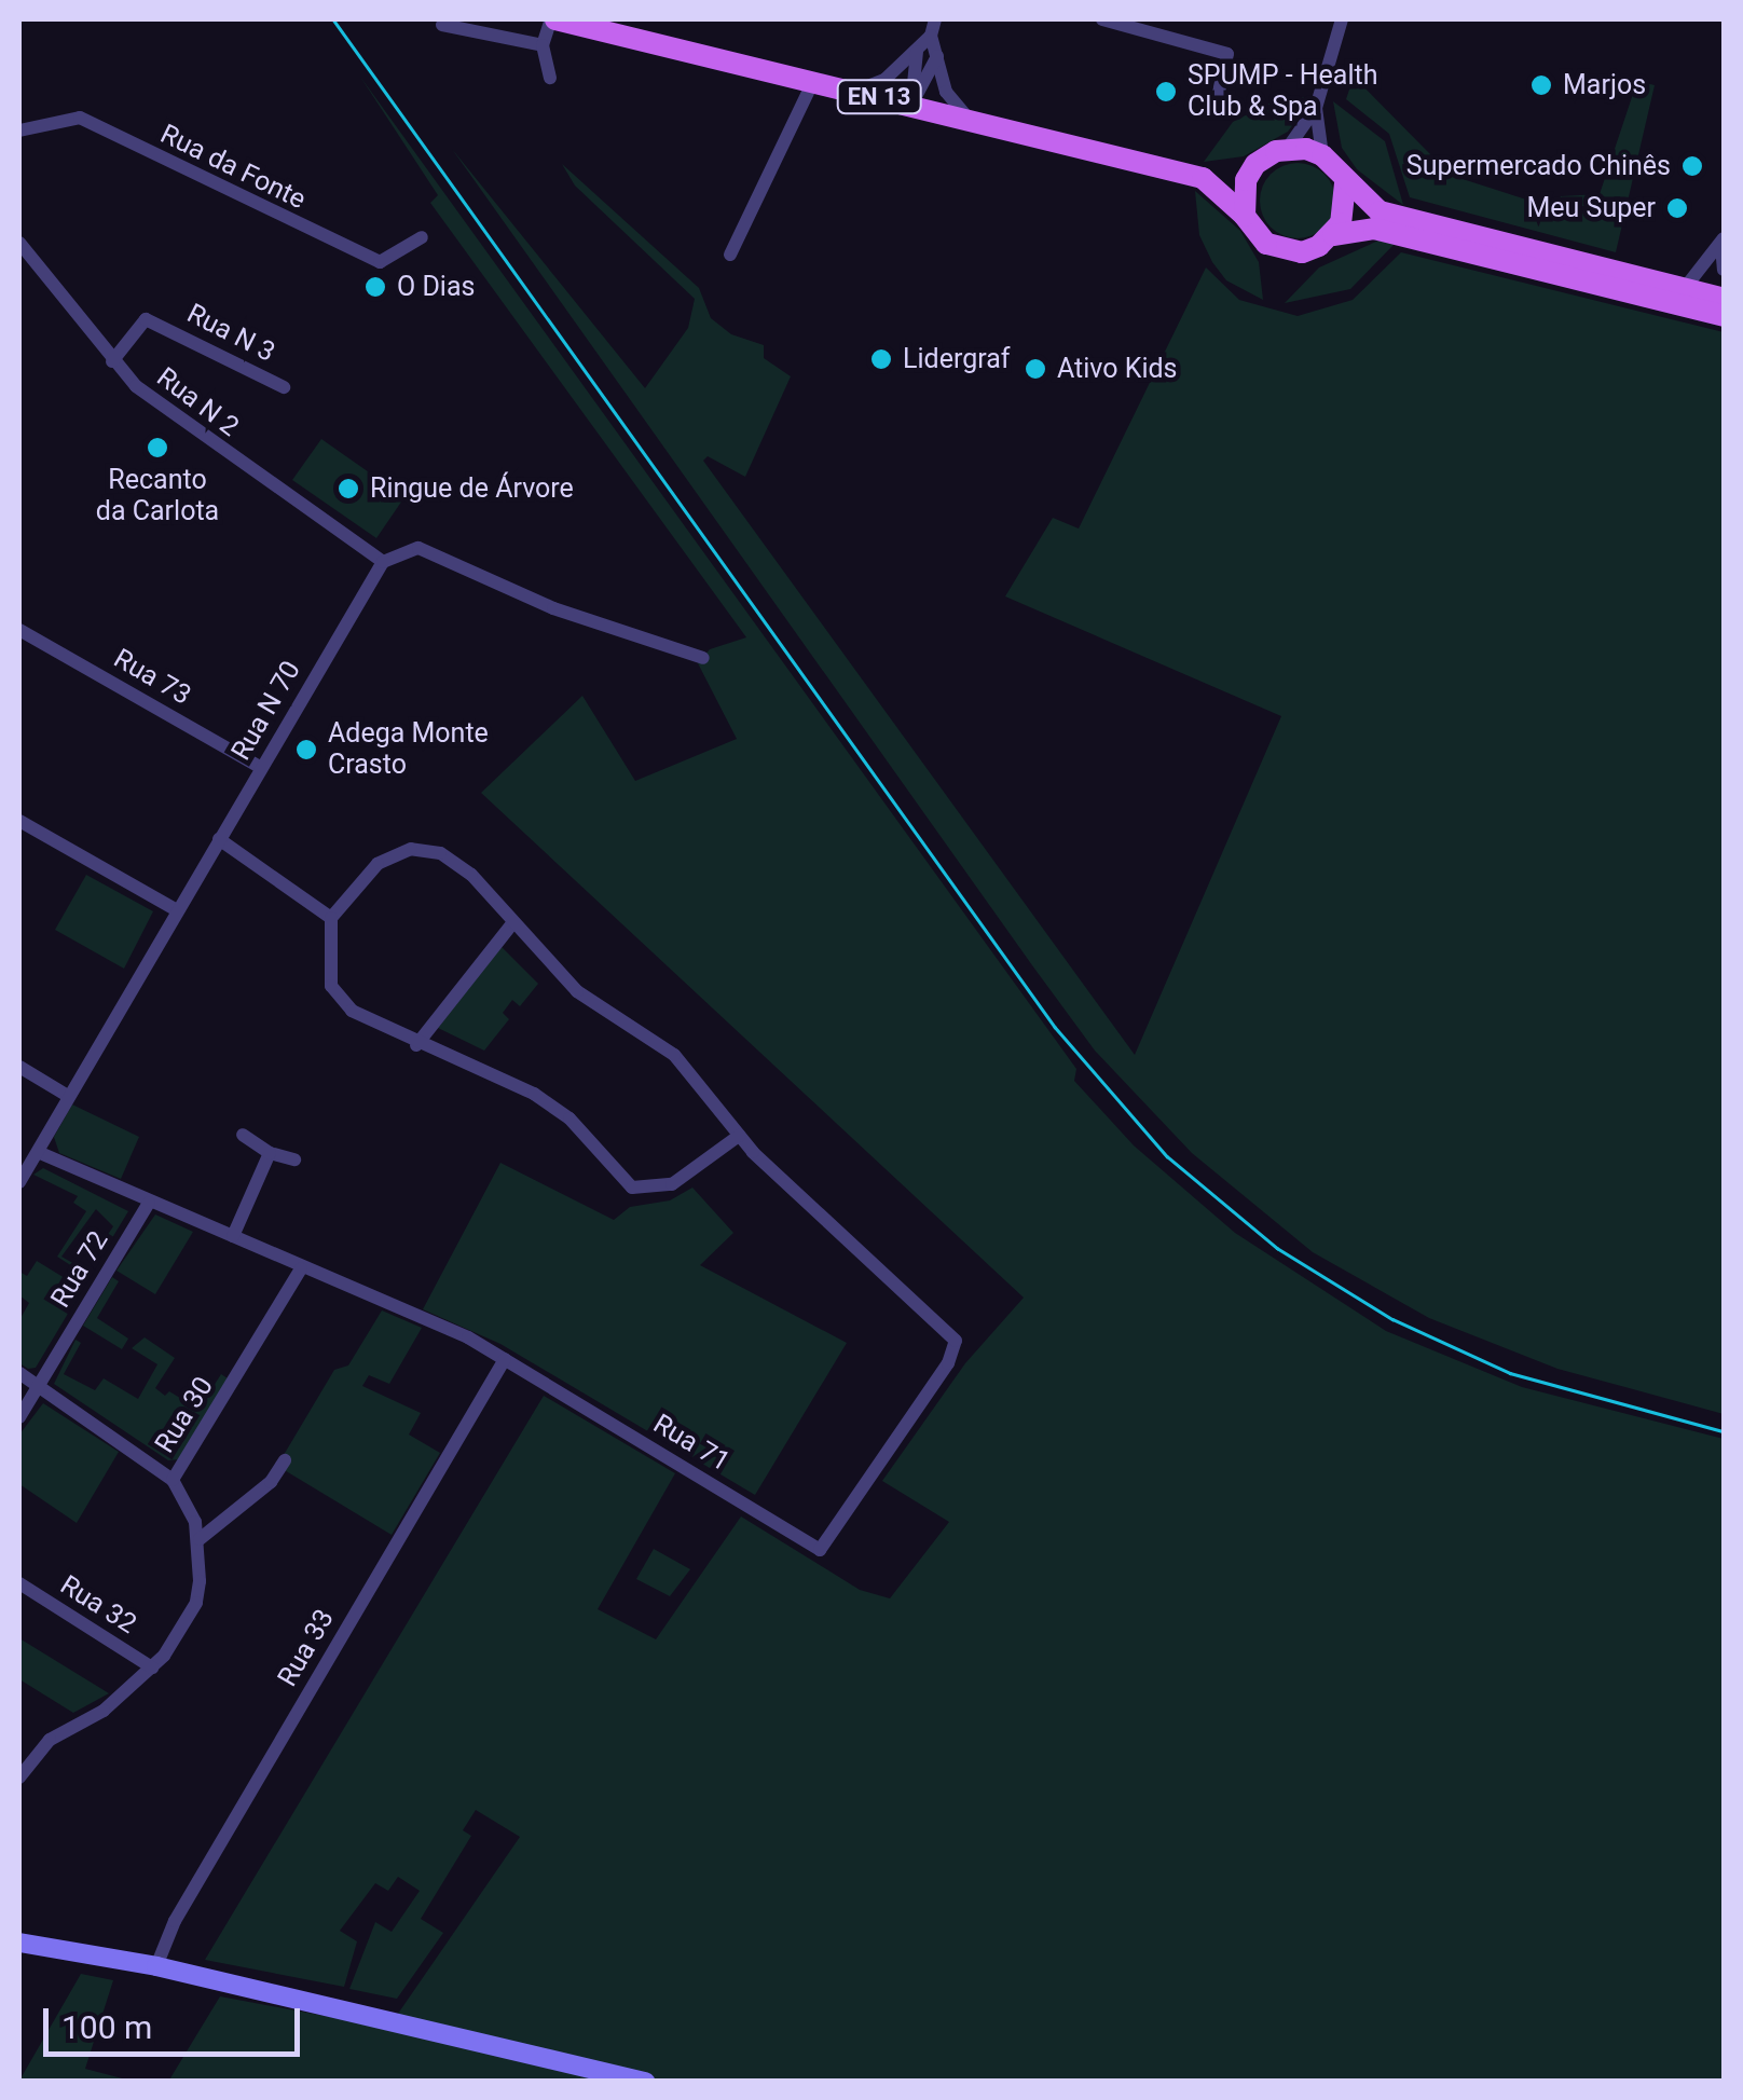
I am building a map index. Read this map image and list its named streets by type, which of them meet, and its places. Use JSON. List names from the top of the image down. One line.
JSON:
{"streets":{"main road":["EN 13"],"street":["Rua da Fonte","Rua N 3","Rua N 2","Rua 73","Rua N 70","Rua 72","Rua 30","Rua 71","Rua 32","Rua 33"]},"crossings":[["Rua N 3","Rua N 2"],["Rua N 2","Rua N 70"],["Rua 73","Rua N 70"],["Rua N 70","Rua 71"],["Rua 72","Rua 71"],["Rua 30","Rua 71"],["Rua 30","Rua 32"],["Rua 71","Rua 33"]],"places":["Marjos","SPUMP - Health Club & Spa","Supermercado Chinês","Meu Super","O Dias","Lidergraf","Ativo Kids","Recanto da Carlota","Ringue de Árvore","Adega Monte Crasto"],"scale_bar":"100 m"}
